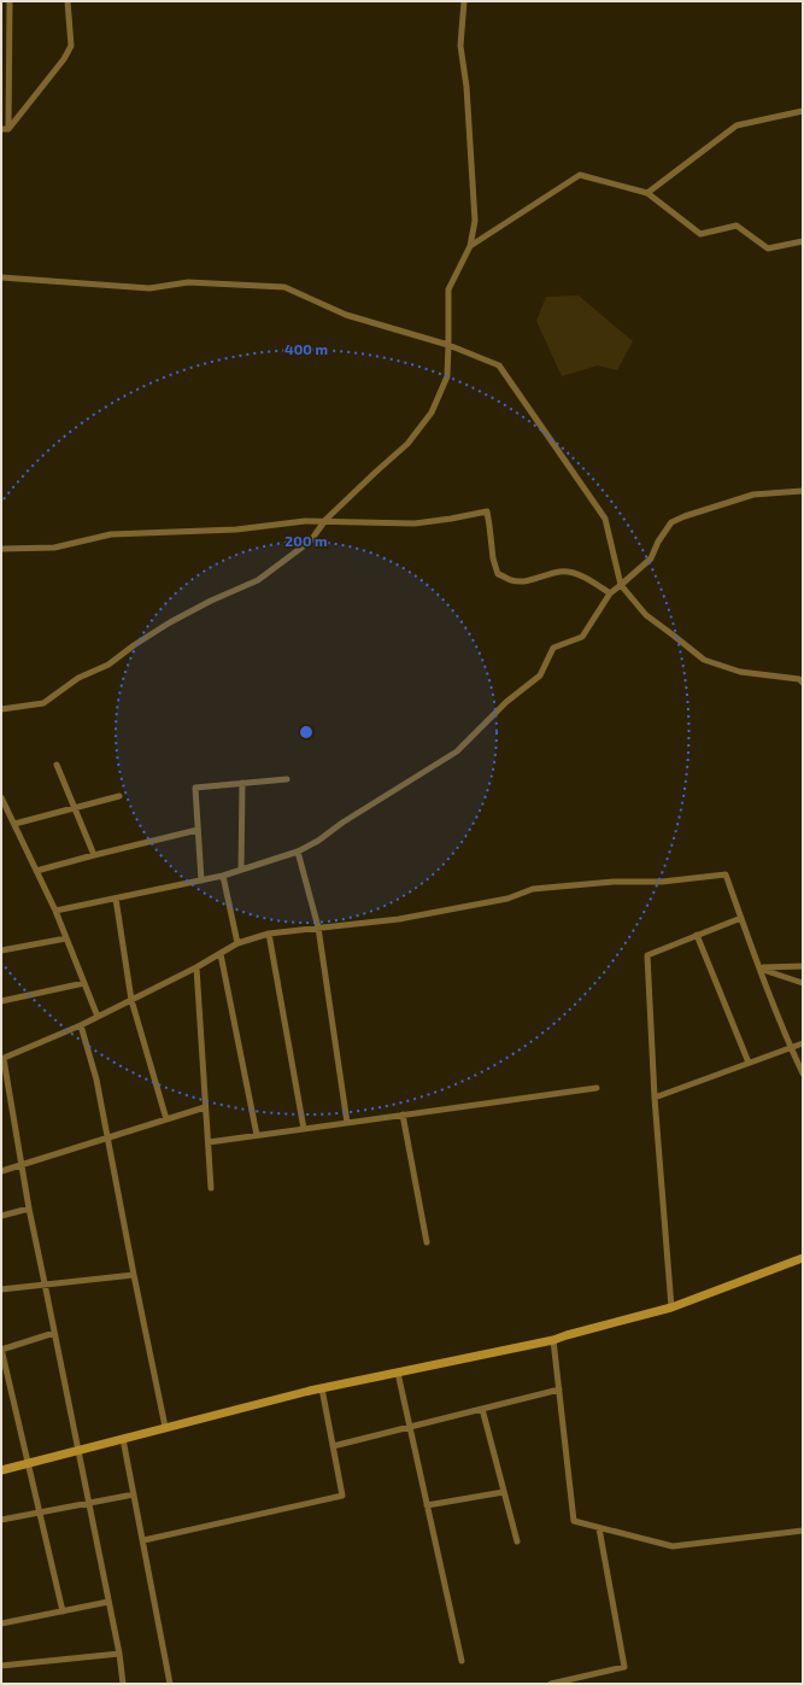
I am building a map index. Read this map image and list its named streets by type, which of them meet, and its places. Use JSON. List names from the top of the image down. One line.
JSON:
{"rings":["400 m","200 m"]}
